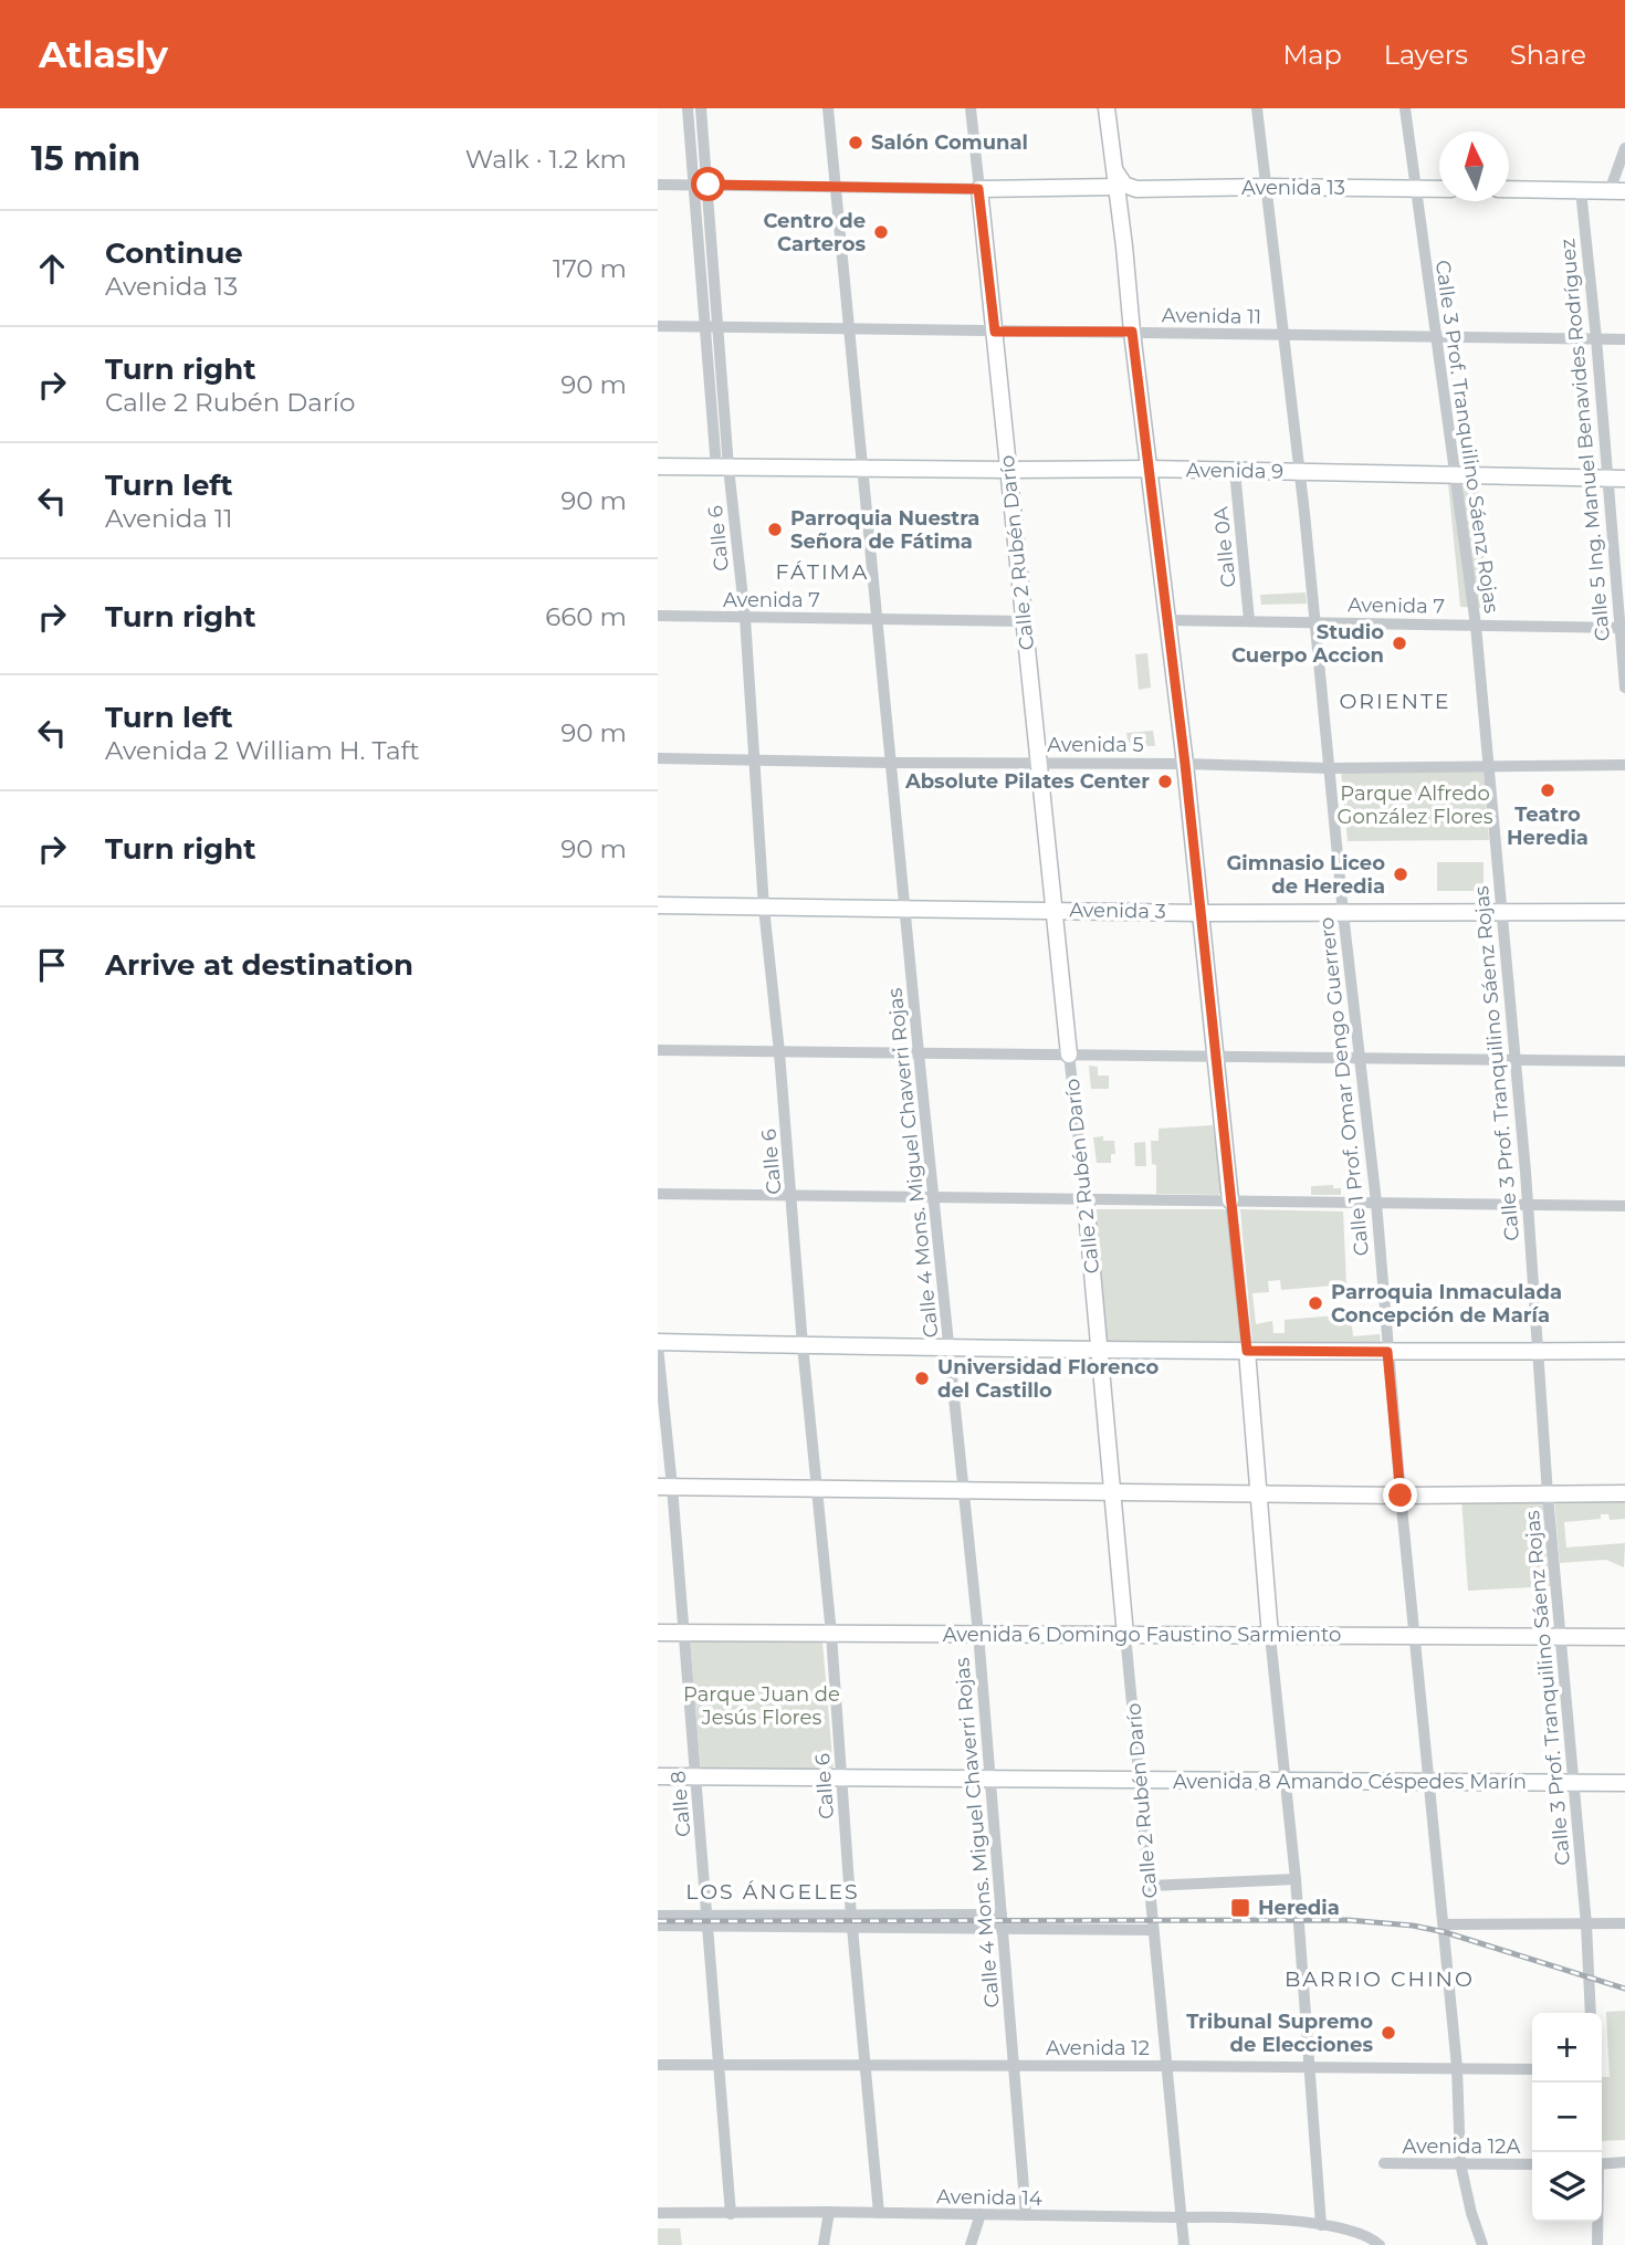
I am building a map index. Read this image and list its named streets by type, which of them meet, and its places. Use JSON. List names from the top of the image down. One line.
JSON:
{"streets":{"main road":["Avenida 13","Avenida 9","Calle 2 Rubén Darío","Avenida 3","Avenida 6 Domingo Faustino Sarmiento","Avenida 8 Amando Céspedes Marín"],"street":["Avenida 11","Calle 3 Prof. Tranquilino Sáenz Rojas","Calle 5 Ing. Manuel Benavides Rodríguez","Calle 6","Calle 0A","Avenida 7","Avenida 5","Calle 1 Prof. Omar Dengo Guerrero","Calle 4 Mons. Miguel Chaverri Rojas","Calle 8","Avenida 12","Avenida 12A","Avenida 14"]},"crossings":[["Avenida 13","Calle 3 Prof. Tranquilino Sáenz Rojas"],["Avenida 13","Calle 1 Prof. Omar Dengo Guerrero"],["Avenida 11","Calle 3 Prof. Tranquilino Sáenz Rojas"],["Avenida 11","Calle 5 Ing. Manuel Benavides Rodríguez"],["Avenida 11","Calle 6"],["Avenida 11","Calle 2 Rubén Darío"],["Avenida 11","Calle 1 Prof. Omar Dengo Guerrero"],["Avenida 11","Calle 4 Mons. Miguel Chaverri Rojas"],["Calle 3 Prof. Tranquilino Sáenz Rojas","Avenida 9"],["Calle 3 Prof. Tranquilino Sáenz Rojas","Avenida 7"],["Calle 3 Prof. Tranquilino Sáenz Rojas","Avenida 5"],["Calle 3 Prof. Tranquilino Sáenz Rojas","Avenida 3"],["Calle 3 Prof. Tranquilino Sáenz Rojas","Avenida 6 Domingo Faustino Sarmiento"],["Calle 3 Prof. Tranquilino Sáenz Rojas","Avenida 8 Amando Céspedes Marín"],["Calle 5 Ing. Manuel Benavides Rodríguez","Avenida 9"],["Calle 5 Ing. Manuel Benavides Rodríguez","Avenida 7"],["Avenida 9","Calle 6"],["Avenida 9","Calle 0A"],["Avenida 9","Calle 2 Rubén Darío"],["Avenida 9","Calle 1 Prof. Omar Dengo Guerrero"],["Avenida 9","Calle 4 Mons. Miguel Chaverri Rojas"],["Calle 6","Avenida 7"],["Calle 6","Avenida 5"],["Calle 6","Avenida 3"],["Calle 6","Avenida 6 Domingo Faustino Sarmiento"],["Calle 6","Avenida 8 Amando Céspedes Marín"],["Calle 6","Avenida 12"],["Calle 6","Avenida 14"],["Calle 0A","Avenida 7"],["Calle 2 Rubén Darío","Avenida 7"],["Calle 2 Rubén Darío","Avenida 5"],["Calle 2 Rubén Darío","Avenida 3"],["Calle 2 Rubén Darío","Avenida 6 Domingo Faustino Sarmiento"],["Calle 2 Rubén Darío","Avenida 8 Amando Céspedes Marín"],["Calle 2 Rubén Darío","Avenida 12"],["Calle 2 Rubén Darío","Avenida 14"],["Avenida 7","Calle 1 Prof. Omar Dengo Guerrero"],["Avenida 7","Calle 4 Mons. Miguel Chaverri Rojas"],["Avenida 5","Calle 1 Prof. Omar Dengo Guerrero"],["Avenida 5","Calle 4 Mons. Miguel Chaverri Rojas"],["Avenida 3","Calle 1 Prof. Omar Dengo Guerrero"],["Avenida 3","Calle 4 Mons. Miguel Chaverri Rojas"],["Calle 1 Prof. Omar Dengo Guerrero","Avenida 6 Domingo Faustino Sarmiento"],["Calle 1 Prof. Omar Dengo Guerrero","Avenida 8 Amando Céspedes Marín"],["Calle 1 Prof. Omar Dengo Guerrero","Avenida 12"],["Calle 1 Prof. Omar Dengo Guerrero","Avenida 12A"],["Calle 4 Mons. Miguel Chaverri Rojas","Avenida 6 Domingo Faustino Sarmiento"],["Calle 4 Mons. Miguel Chaverri Rojas","Avenida 8 Amando Céspedes Marín"],["Calle 4 Mons. Miguel Chaverri Rojas","Avenida 12"],["Calle 4 Mons. Miguel Chaverri Rojas","Avenida 14"],["Avenida 6 Domingo Faustino Sarmiento","Calle 8"],["Avenida 8 Amando Céspedes Marín","Calle 8"],["Calle 8","Avenida 12"],["Calle 8","Avenida 14"]],"districts":["FÁTIMA","ORIENTE","LOS ÁNGELES","BARRIO CHINO"],"parks":["Parque Alfredo González Flores","Parque Juan de Jesús Flores"],"places":{"other":["Salón Comunal","Centro de Carteros","Parroquia Nuestra Señora de Fátima","Studio Cuerpo Accion","Absolute Pilates Center","Teatro Heredia","Gimnasio Liceo de Heredia","Parroquia Inmaculada Concepción de María","Universidad Florenco del Castillo","Tribunal Supremo de Elecciones"],"transit":["Heredia"]},"north":"top","page":{"header":"Atlasly","nav":["Map","Layers","Share"],"heading":["15 min","Walk · 1.2 km"],"list":[["Continue","Avenida 13","170 m"],["Turn right","Calle 2 Rubén Darío","90 m"],["Turn left","Avenida 11","90 m"],["Turn right","660 m"],["Turn left","Avenida 2 William H. Taft","90 m"],["Turn right","90 m"],"Arrive at destination"],"map_buttons":["+","−"]}}
